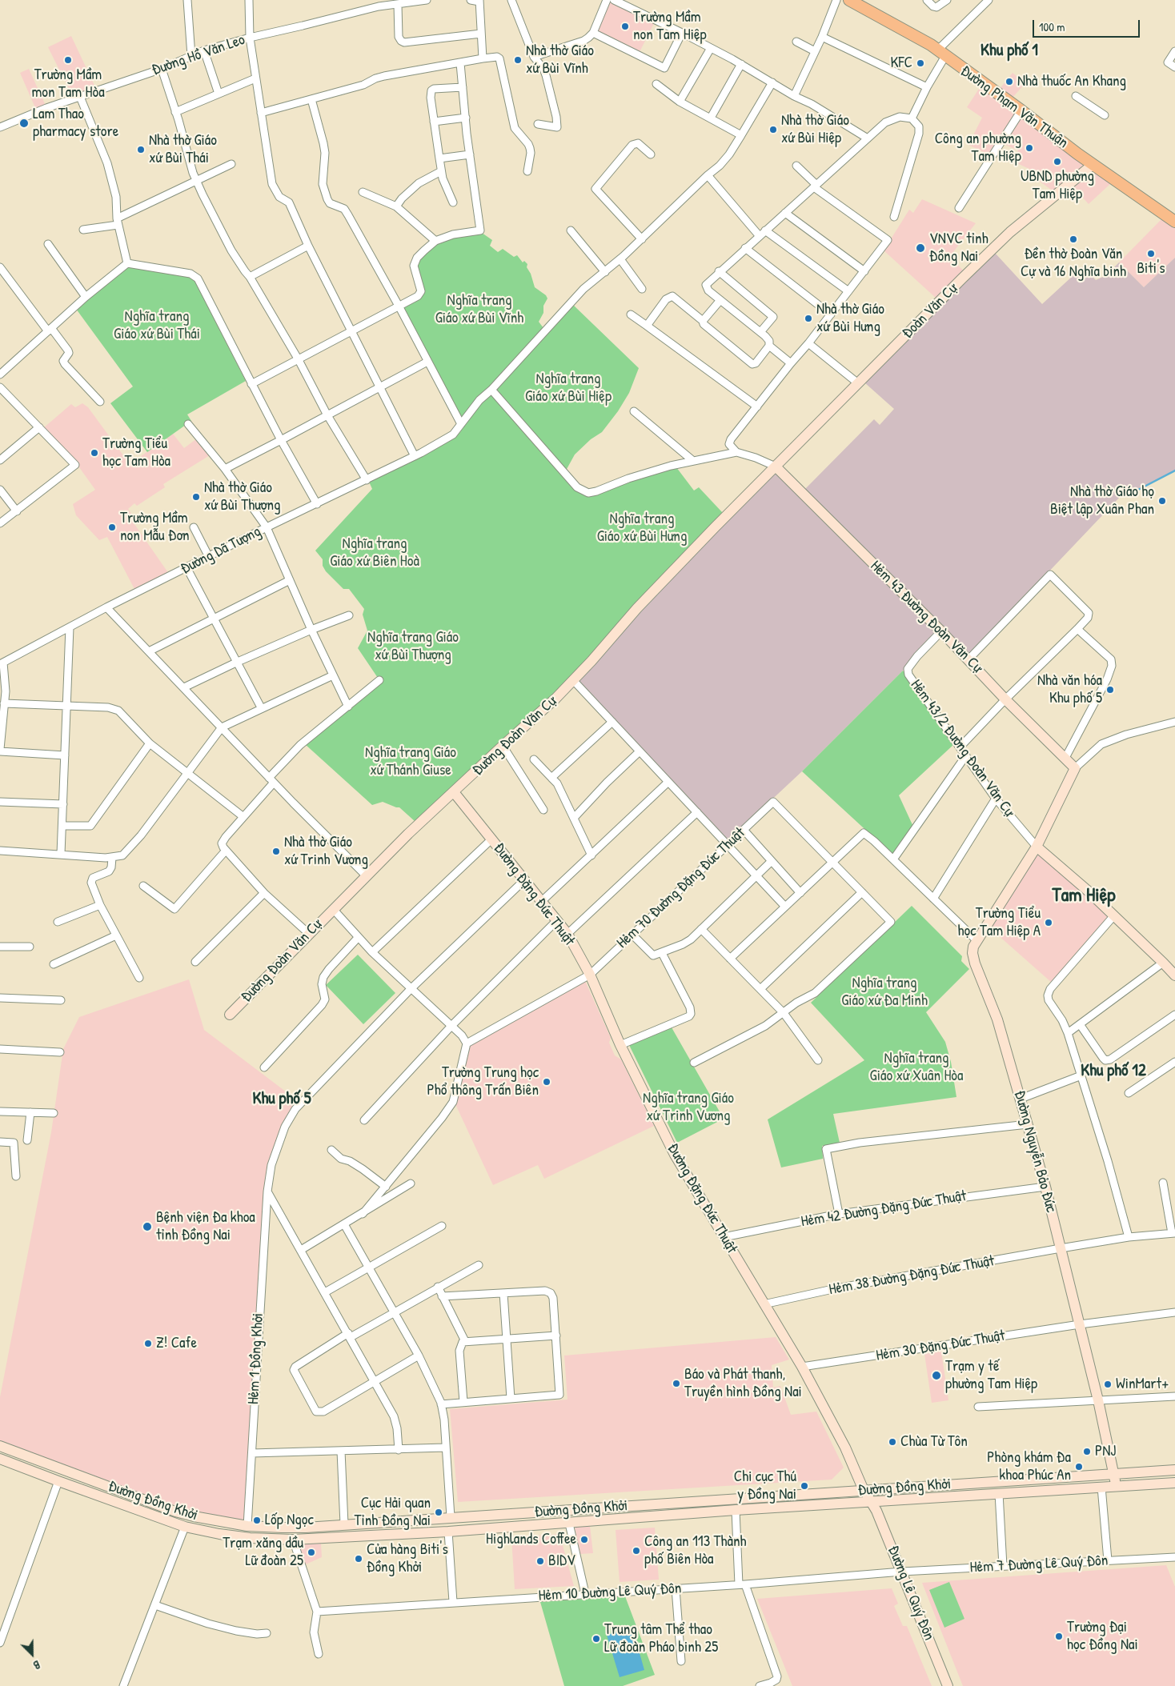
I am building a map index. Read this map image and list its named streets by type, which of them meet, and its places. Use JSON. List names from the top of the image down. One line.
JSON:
{"streets":{"main road":["Đường Phạm Văn Thuận"],"street":["Đường Hồ Văn Leo","Đoàn Văn Cự","Đường Dã Tượng","Hẻm 43 Đường Đoàn Văn Cự","Đường Đoàn Văn Cự","Hẻm 43/2 Đường Đoàn Văn Cự","Hẻm 70 Đường Đặng Đức Thuật","Đường Đặng Đức Thuật","Đường Nguyễn Bảo Đức","Hẻm 42 Đường Đặng Đức Thuật","Hẻm 38 Đường Đặng Đức Thuật","Hẻm 30 Đặng Đức Thuật","Hẻm 1 Đồng Khởi","Đường Đồng Khởi","Hẻm 7 Đường Lê Quý Đôn","Hẻm 10 Đường Lê Quý Đôn","Đường Lê Quý Đôn"]},"crossings":[["Đường Phạm Văn Thuận","Đoàn Văn Cự"],["Đoàn Văn Cự","Hẻm 43 Đường Đoàn Văn Cự"],["Đoàn Văn Cự","Đường Đoàn Văn Cự"],["Hẻm 43 Đường Đoàn Văn Cự","Đường Đoàn Văn Cự"],["Hẻm 43 Đường Đoàn Văn Cự","Hẻm 43/2 Đường Đoàn Văn Cự"],["Hẻm 43 Đường Đoàn Văn Cự","Đường Nguyễn Bảo Đức"],["Đường Đoàn Văn Cự","Đường Đặng Đức Thuật"],["Hẻm 43/2 Đường Đoàn Văn Cự","Đường Nguyễn Bảo Đức"],["Hẻm 70 Đường Đặng Đức Thuật","Đường Đặng Đức Thuật"],["Đường Đặng Đức Thuật","Hẻm 42 Đường Đặng Đức Thuật"],["Đường Đặng Đức Thuật","Hẻm 38 Đường Đặng Đức Thuật"],["Đường Đặng Đức Thuật","Hẻm 30 Đặng Đức Thuật"],["Đường Đặng Đức Thuật","Hẻm 1 Đồng Khởi"],["Đường Đặng Đức Thuật","Đường Đồng Khởi"],["Đường Đặng Đức Thuật","Đường Lê Quý Đôn"],["Đường Nguyễn Bảo Đức","Hẻm 42 Đường Đặng Đức Thuật"],["Đường Nguyễn Bảo Đức","Hẻm 38 Đường Đặng Đức Thuật"],["Đường Nguyễn Bảo Đức","Hẻm 30 Đặng Đức Thuật"],["Đường Nguyễn Bảo Đức","Đường Đồng Khởi"],["Hẻm 1 Đồng Khởi","Đường Đồng Khởi"],["Đường Đồng Khởi","Đường Lê Quý Đôn"],["Hẻm 7 Đường Lê Quý Đôn","Hẻm 10 Đường Lê Quý Đôn"],["Hẻm 7 Đường Lê Quý Đôn","Đường Lê Quý Đôn"],["Hẻm 10 Đường Lê Quý Đôn","Đường Lê Quý Đôn"]],"districts":["Khu phố 1","Tam Hiệp","Khu phố 12","Khu phố 5"],"parks":["Nghĩa trang Giáo xứ Bùi Vĩnh","Nghĩa trang Giáo xứ Bùi Thái","Nghĩa trang Giáo xứ Bùi Hiệp","Nghĩa trang Giáo xứ Bùi Hưng","Nghĩa trang Giáo xứ Biên Hoà","Nghĩa trang Giáo xứ Bùi Thượng","Nghĩa trang Giáo xứ Thánh Giuse","Nghĩa trang Giáo xứ Đa Minh","Nghĩa trang Giáo xứ Xuân Hòa","Nghĩa trang Giáo xứ Trinh Vương"],"places":["Trường Mầm non Tam Hiệp","Trường Mầm mon Tam Hòa","Nhà thờ Giáo xứ Bùi Vĩnh","KFC","Nhà thuốc An Khang","Lam Thao pharmacy store","Nhà thờ Giáo xứ Bùi Hiệp","Công an phường Tam Hiệp","Nhà thờ Giáo xứ Bùi Thái","UBND phường Tam Hiệp","Đền thờ Đoàn Văn Cự và 16 Nghĩa binh","VNVC tỉnh Đồng Nai","Biti's","Nhà thờ Giáo xứ Bùi Hưng","Trường Tiểu học Tam Hòa","Nhà thờ Giáo xứ Bùi Thượng","Nhà thờ Giáo họ Biệt lập Xuân Phan","Trường Mầm non Mẫu Đơn","Nhà văn hóa Khu phố 5","Nhà thờ Giáo xứ Trinh Vương","Trường Tiểu học Tam Hiệp A","Trường Trung học Phổ thông Trấn Biên","Bệnh viện Đa khoa tỉnh Đồng Nai","Z! Cafe","Trạm y tế phường Tam Hiệp","Báo và Phát thanh, Truyền hình Đồng Nai","WinMart+","Chùa Từ Tôn","PNJ","Phòng khám Đa khoa Phúc An","Chi cục Thú y Đồng Nai","Cục Hải quan Tỉnh Đồng Nai","Lốp Ngọc","Highlands Coffee","Công an 113 Thành phố Biên Hòa","Trạm xăng dầu Lữ đoàn 25","Cửa hàng Biti's Đồng Khởi","BIDV","Trường Đại học Đồng Nai","Trung tâm Thể thao Lữ đoàn Pháo binh 25"],"scale_bar":"100 m","north":"bottom right"}
